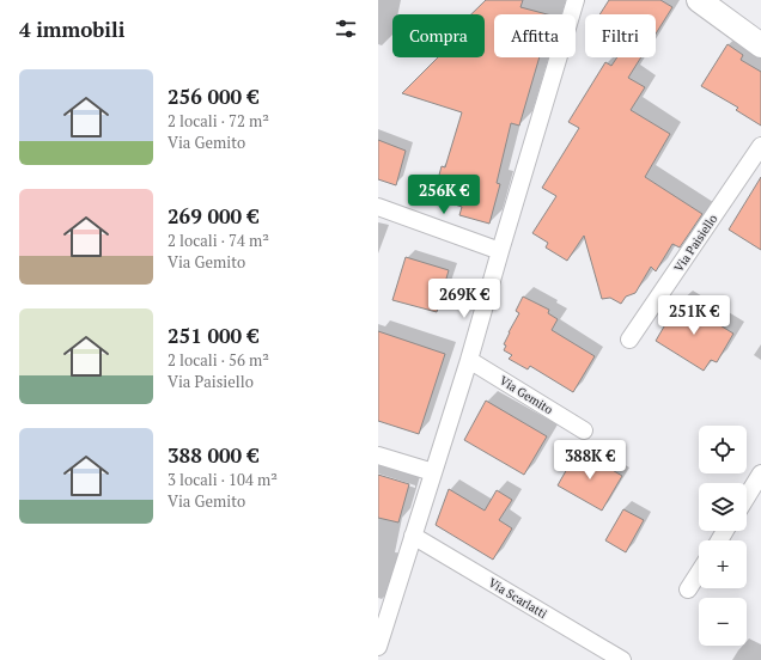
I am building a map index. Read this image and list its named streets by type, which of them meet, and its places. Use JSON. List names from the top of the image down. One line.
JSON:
{"streets":{"street":["Via Paisiello","Via Gemito","Via Scarlatti"]},"page":{"heading":"4 immobili","chip":["Compra","Affitta","Filtri"],"list":[{"name":"256 000 €","note":"2 locali · 72 m² · Via Gemito"},{"name":"269 000 €","note":"2 locali · 74 m² · Via Gemito"},{"name":"251 000 €","note":"2 locali · 56 m² · Via Paisiello"},{"name":"388 000 €","note":"3 locali · 104 m² · Via Gemito"}],"price":["256K €","269K €","251K €","388K €"],"map_buttons":["+","−"]}}
